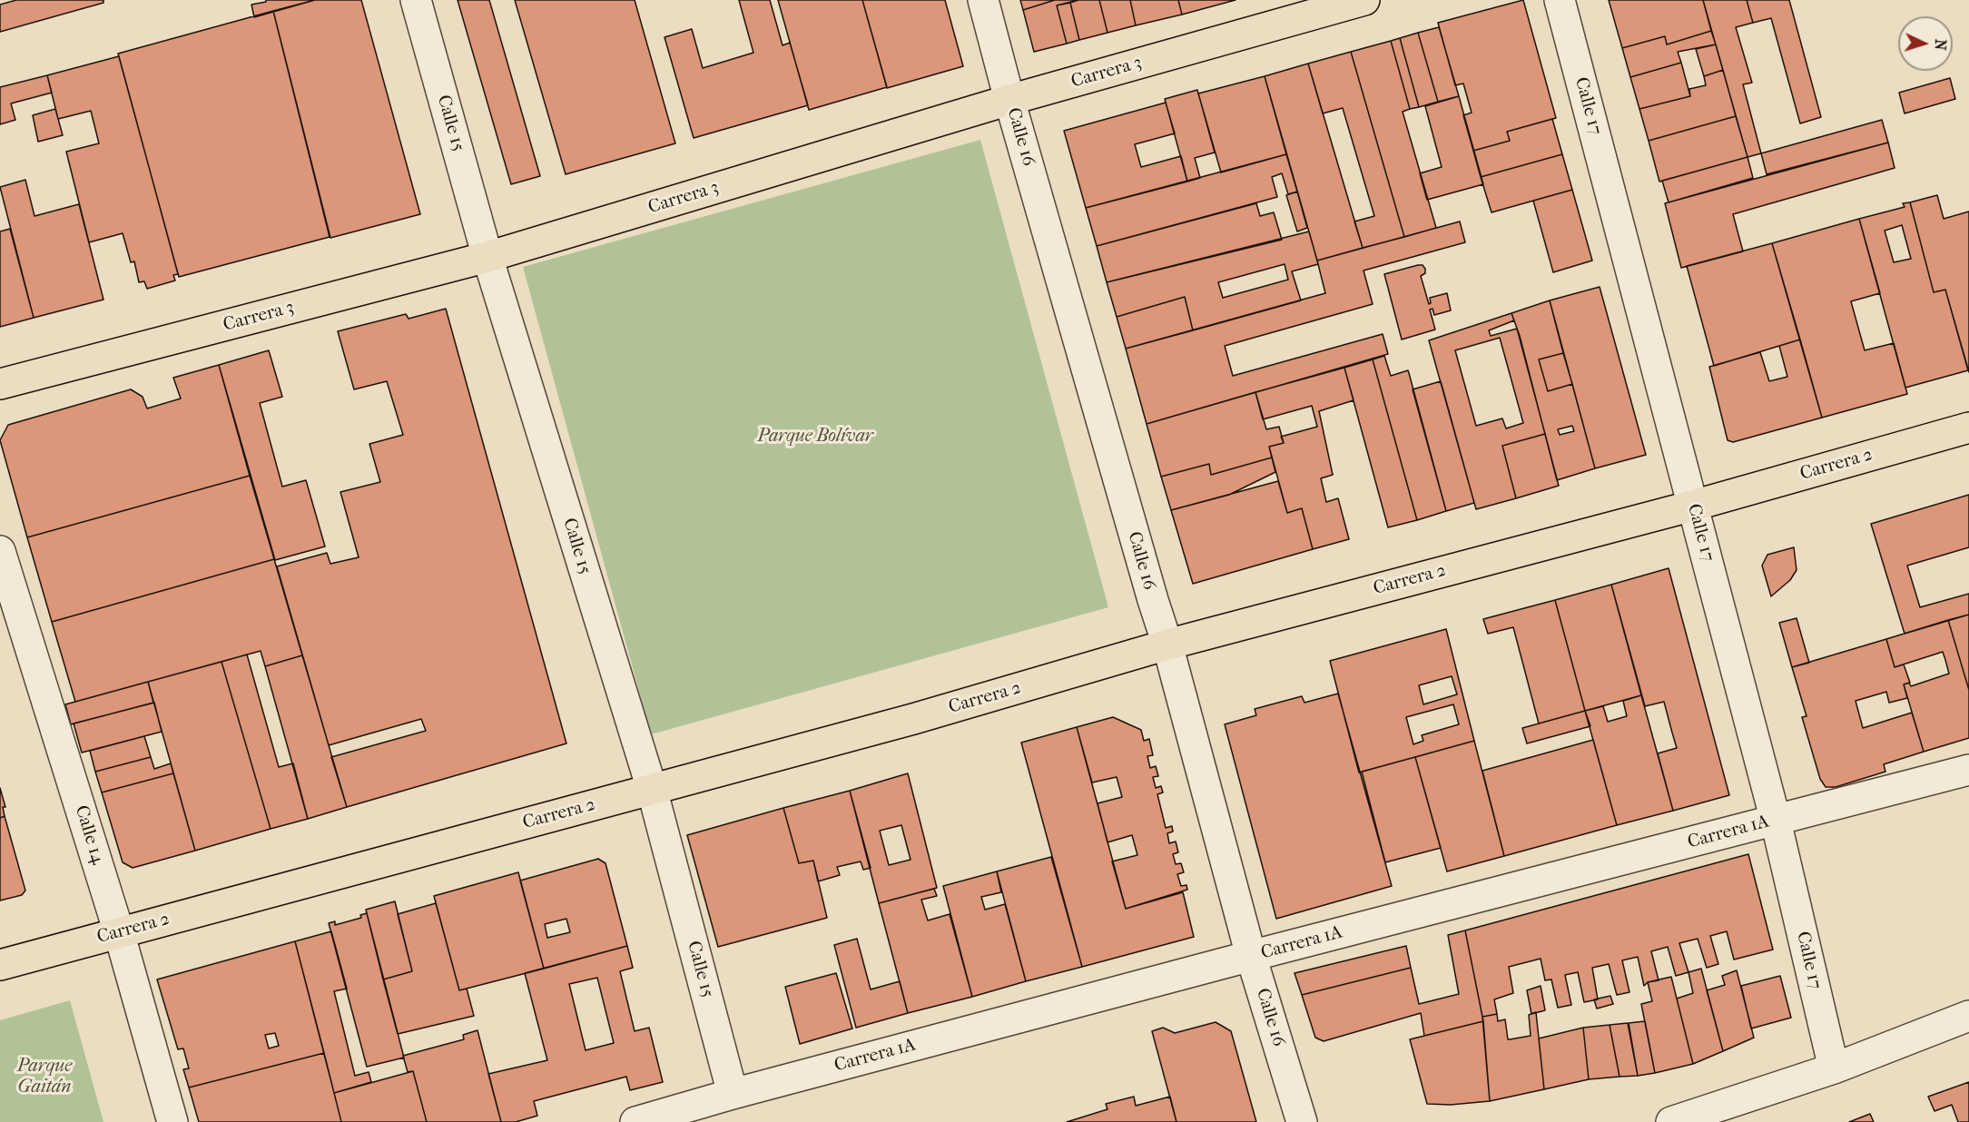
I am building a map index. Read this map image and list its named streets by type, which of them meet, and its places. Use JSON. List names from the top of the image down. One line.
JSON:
{"streets":{"main road":["Carrera 3","Carrera 2"],"street":["Calle 17","Calle 15","Calle 16","Carrera 1A","Calle 14"]},"crossings":[["Carrera 3","Calle 15"],["Carrera 3","Calle 16"],["Calle 17","Carrera 2"],["Calle 17","Carrera 1A"],["Calle 15","Carrera 2"],["Calle 15","Carrera 1A"],["Calle 16","Carrera 2"],["Calle 16","Carrera 1A"],["Carrera 2","Calle 14"]],"parks":["Parque Bolívar","Parque Gaitán"],"north":"right"}
